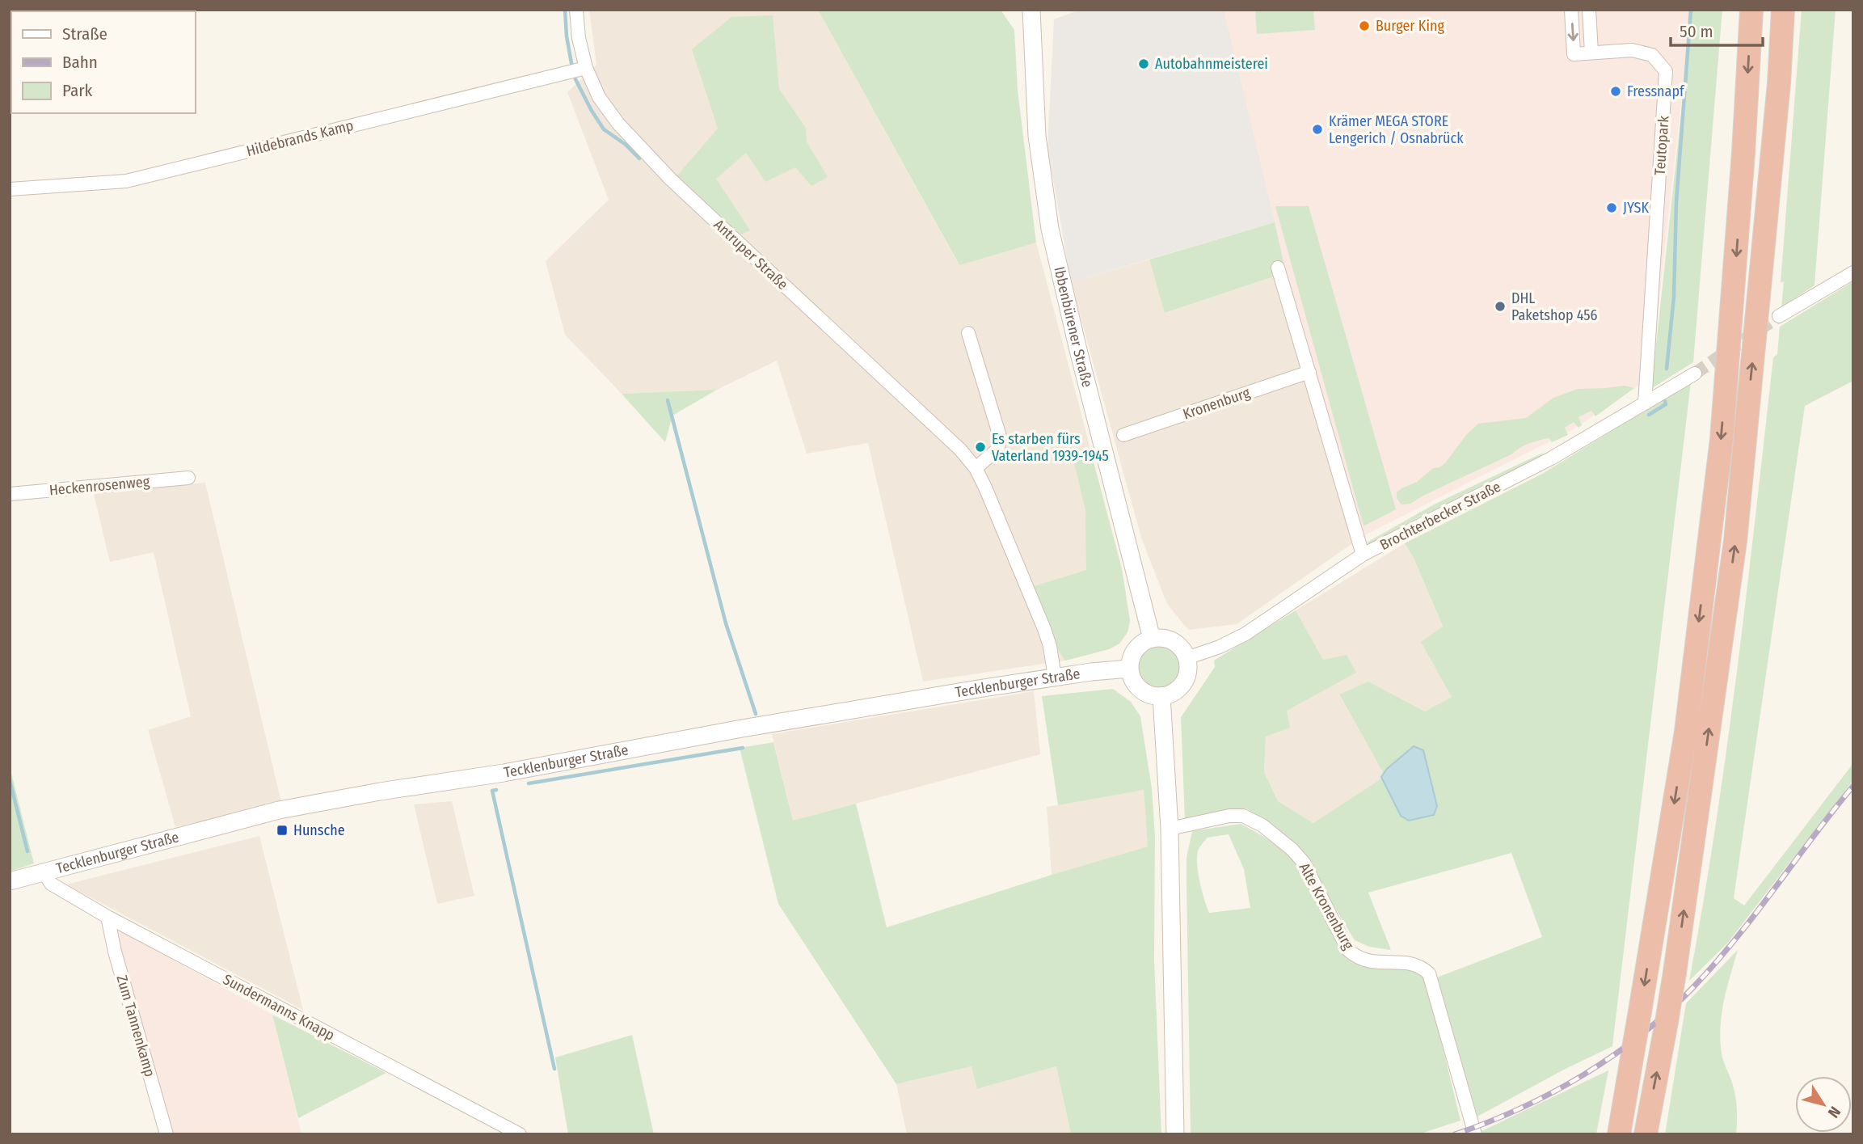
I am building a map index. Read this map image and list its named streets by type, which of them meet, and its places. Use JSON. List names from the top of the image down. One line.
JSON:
{"streets":{"main road":["Ibbenbürener Straße","Tecklenburger Straße"],"street":["Hildebrands Kamp","Teutopark","Antruper Straße","Kronenburg","Heckenrosenweg","Brochterbecker Straße","Alte Kronenburg","Sundermanns Knapp","Zum Tannenkamp"]},"crossings":[["Hildebrands Kamp","Antruper Straße"],["Teutopark","Brochterbecker Straße"],["Antruper Straße","Tecklenburger Straße"],["Ibbenbürener Straße","Brochterbecker Straße"],["Ibbenbürener Straße","Tecklenburger Straße"],["Brochterbecker Straße","Tecklenburger Straße"],["Tecklenburger Straße","Sundermanns Knapp"],["Sundermanns Knapp","Zum Tannenkamp"]],"places":{"other":["Burger King","Autobahnmeisterei","Fressnapf","Krämer MEGA STORE Lengerich / Osnabrück","JYSK","DHL Paketshop 456","Es starben fürs Vaterland 1939-1945"],"transit":["Hunsche"]},"legend":["Straße","Bahn","Park"],"scale_bar":"50 m","north":"bottom right"}
